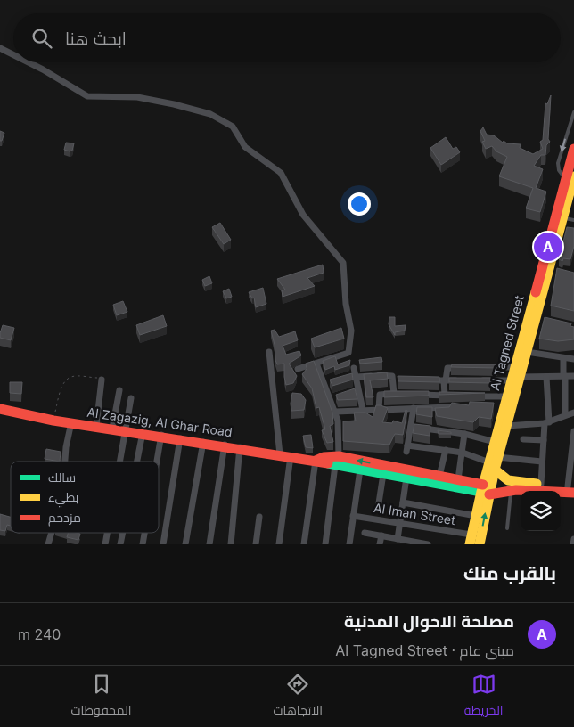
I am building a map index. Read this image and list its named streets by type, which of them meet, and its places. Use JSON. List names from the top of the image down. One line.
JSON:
{"streets":{"main road":["Al Tagned Street","Al Zagazig, Al Ghar Road"],"street":["Al Iman Street"]},"crossings":[["Al Tagned Street","Al Zagazig, Al Ghar Road"],["Al Tagned Street","Al Iman Street"]],"legend":["سالك","بطيء","مزدحم"],"page":{"search":"ابحث هنا","pins":"A","heading":"بالقرب منك","list":[{"mark":"A","name":"مصلحة الاحوال المدنية","note":"مبنى عام · Al Tagned Street","value":"240 m"}],"nav":["الخريطة","الاتجاهات","المحفوظات"]}}
